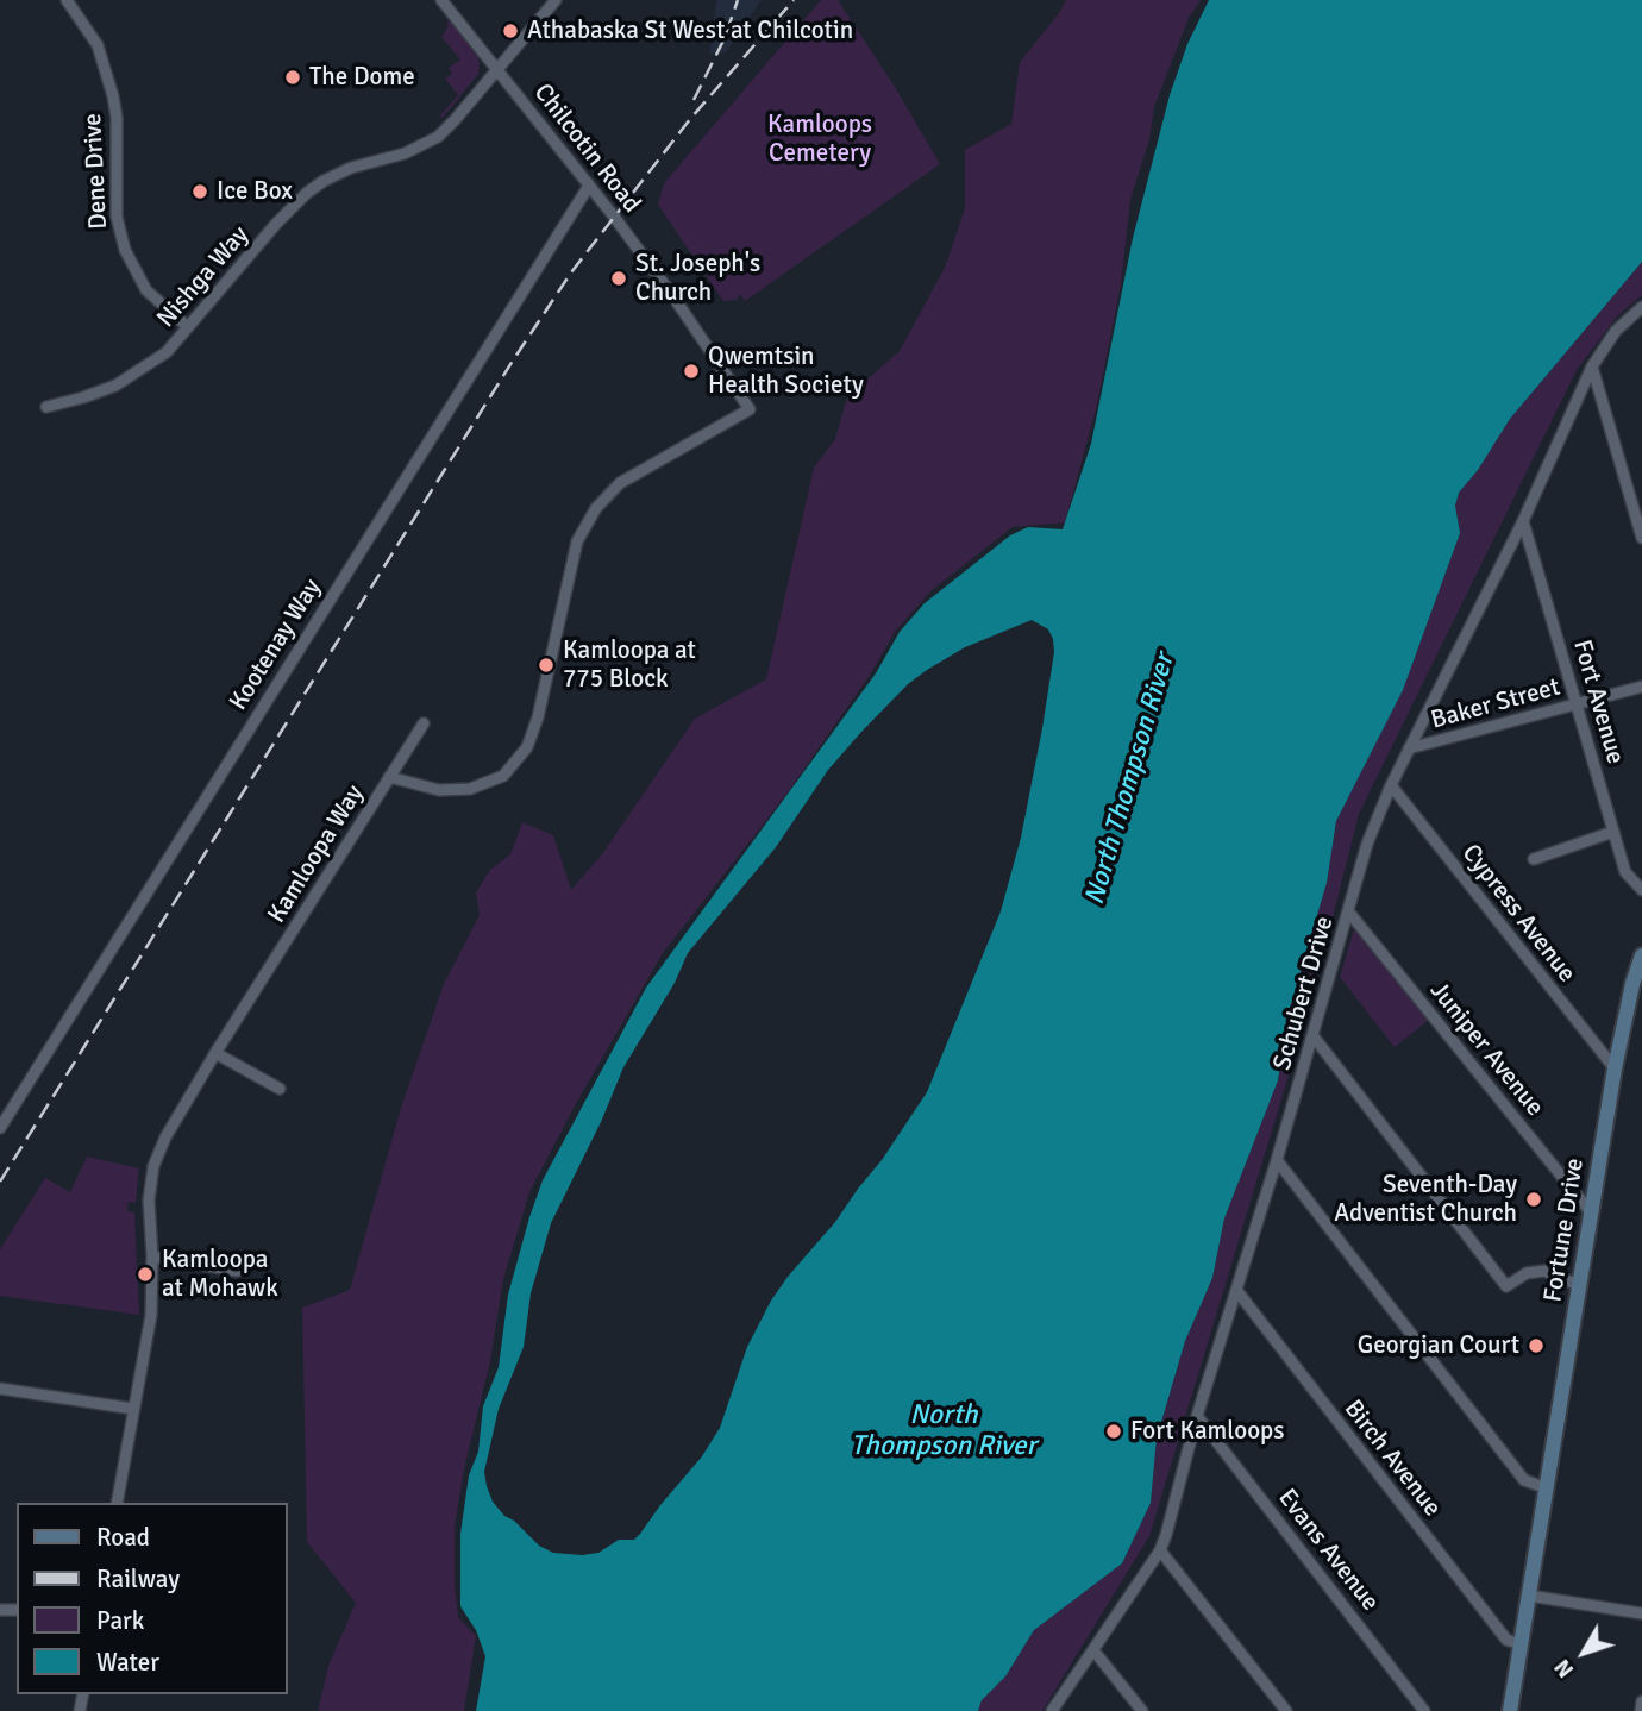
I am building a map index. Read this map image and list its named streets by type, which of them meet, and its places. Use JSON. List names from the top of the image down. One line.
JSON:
{"streets":{"main road":["Fortune Drive"],"street":["Chilcotin Road","Dene Drive","Nishga Way","Kootenay Way","Fort Avenue","Baker Street","Kamloopa Way","Cypress Avenue","Schubert Drive","Juniper Avenue","Birch Avenue","Evans Avenue"]},"crossings":[["Chilcotin Road","Nishga Way"],["Chilcotin Road","Kootenay Way"],["Chilcotin Road","Kamloopa Way"],["Dene Drive","Nishga Way"],["Fort Avenue","Baker Street"],["Fort Avenue","Schubert Drive"],["Baker Street","Schubert Drive"],["Cypress Avenue","Schubert Drive"],["Cypress Avenue","Fortune Drive"],["Schubert Drive","Juniper Avenue"],["Schubert Drive","Birch Avenue"],["Schubert Drive","Evans Avenue"],["Juniper Avenue","Fortune Drive"],["Fortune Drive","Birch Avenue"]],"water":["North Thompson River"],"parks":["Kamloops Cemetery"],"places":["Athabaska St West at Chilcotin","The Dome","Ice Box","St. Joseph's Church","Qwemtsin Health Society","Kamloopa at 775 Block","Seventh-Day Adventist Church","Kamloopa at Mohawk","Georgian Court","Fort Kamloops"],"legend":["Road","Railway","Park","Water"],"north":"bottom left"}
